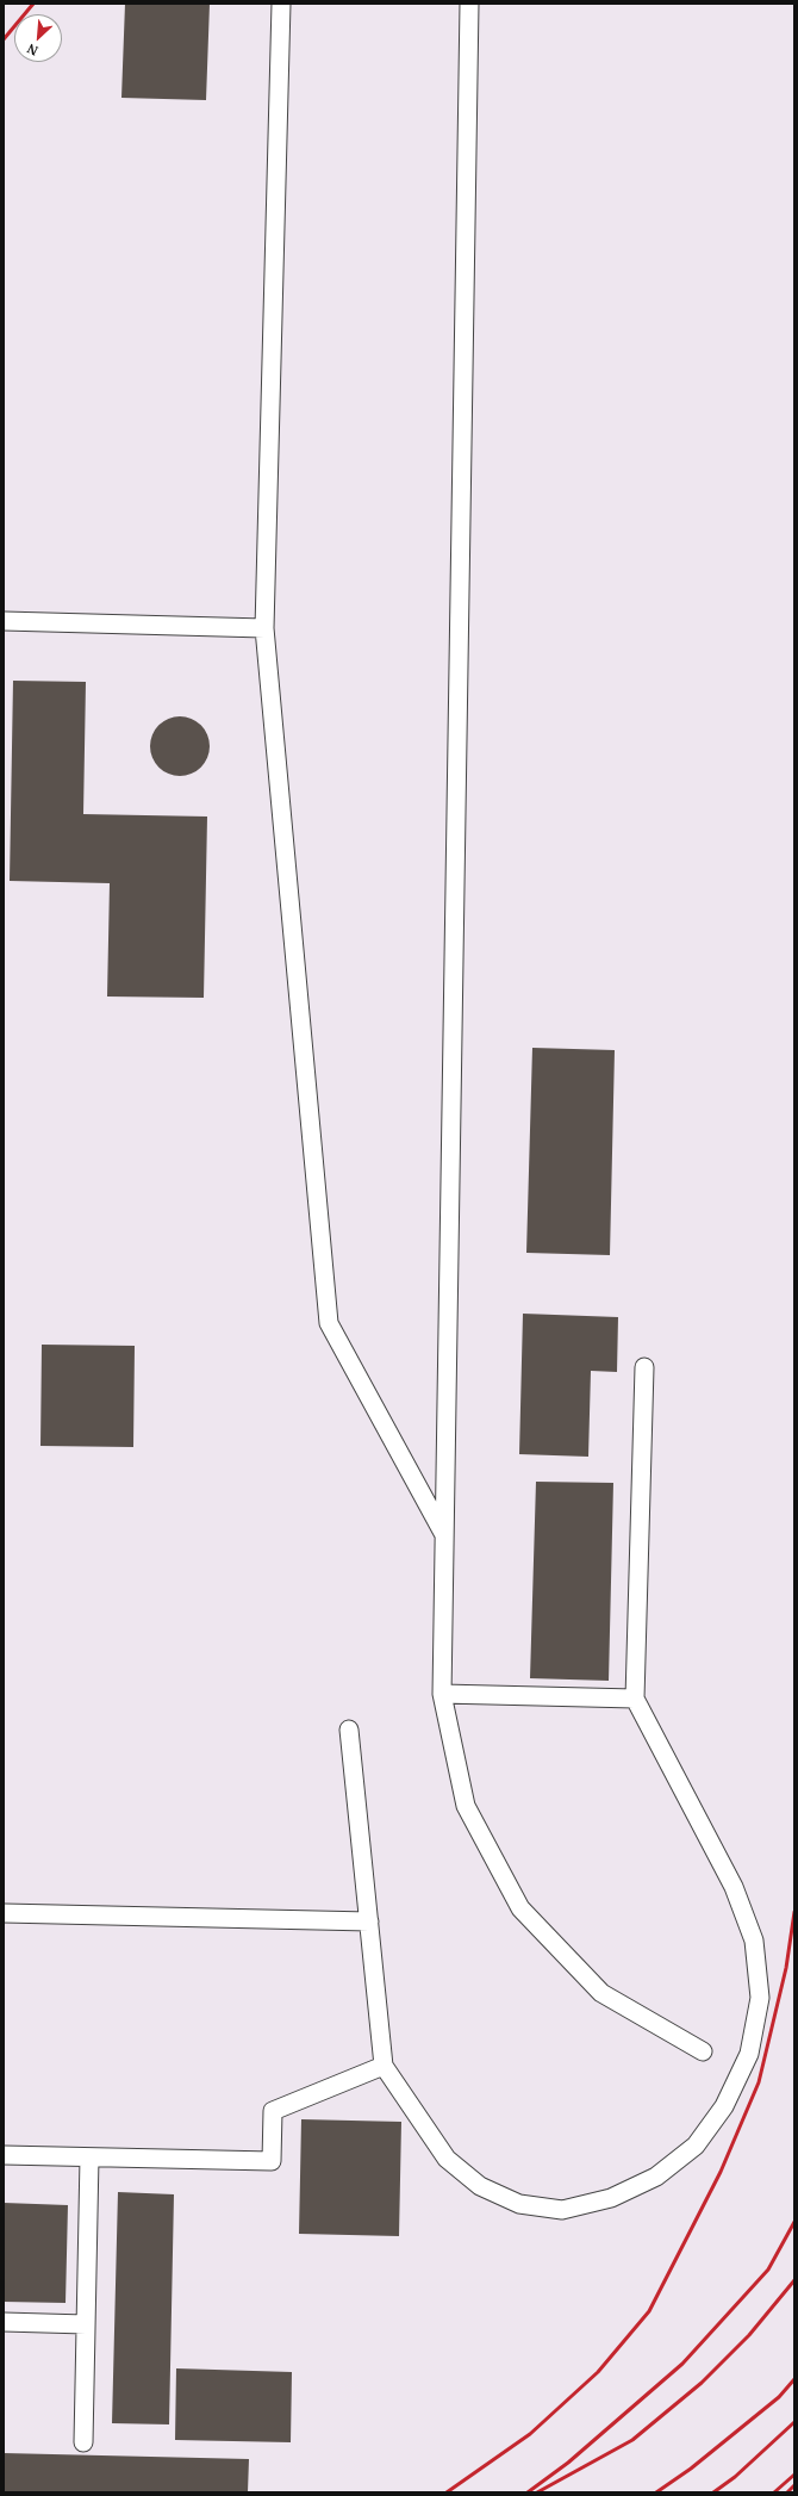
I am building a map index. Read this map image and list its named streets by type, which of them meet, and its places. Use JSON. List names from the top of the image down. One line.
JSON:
{"north":"bottom left"}
